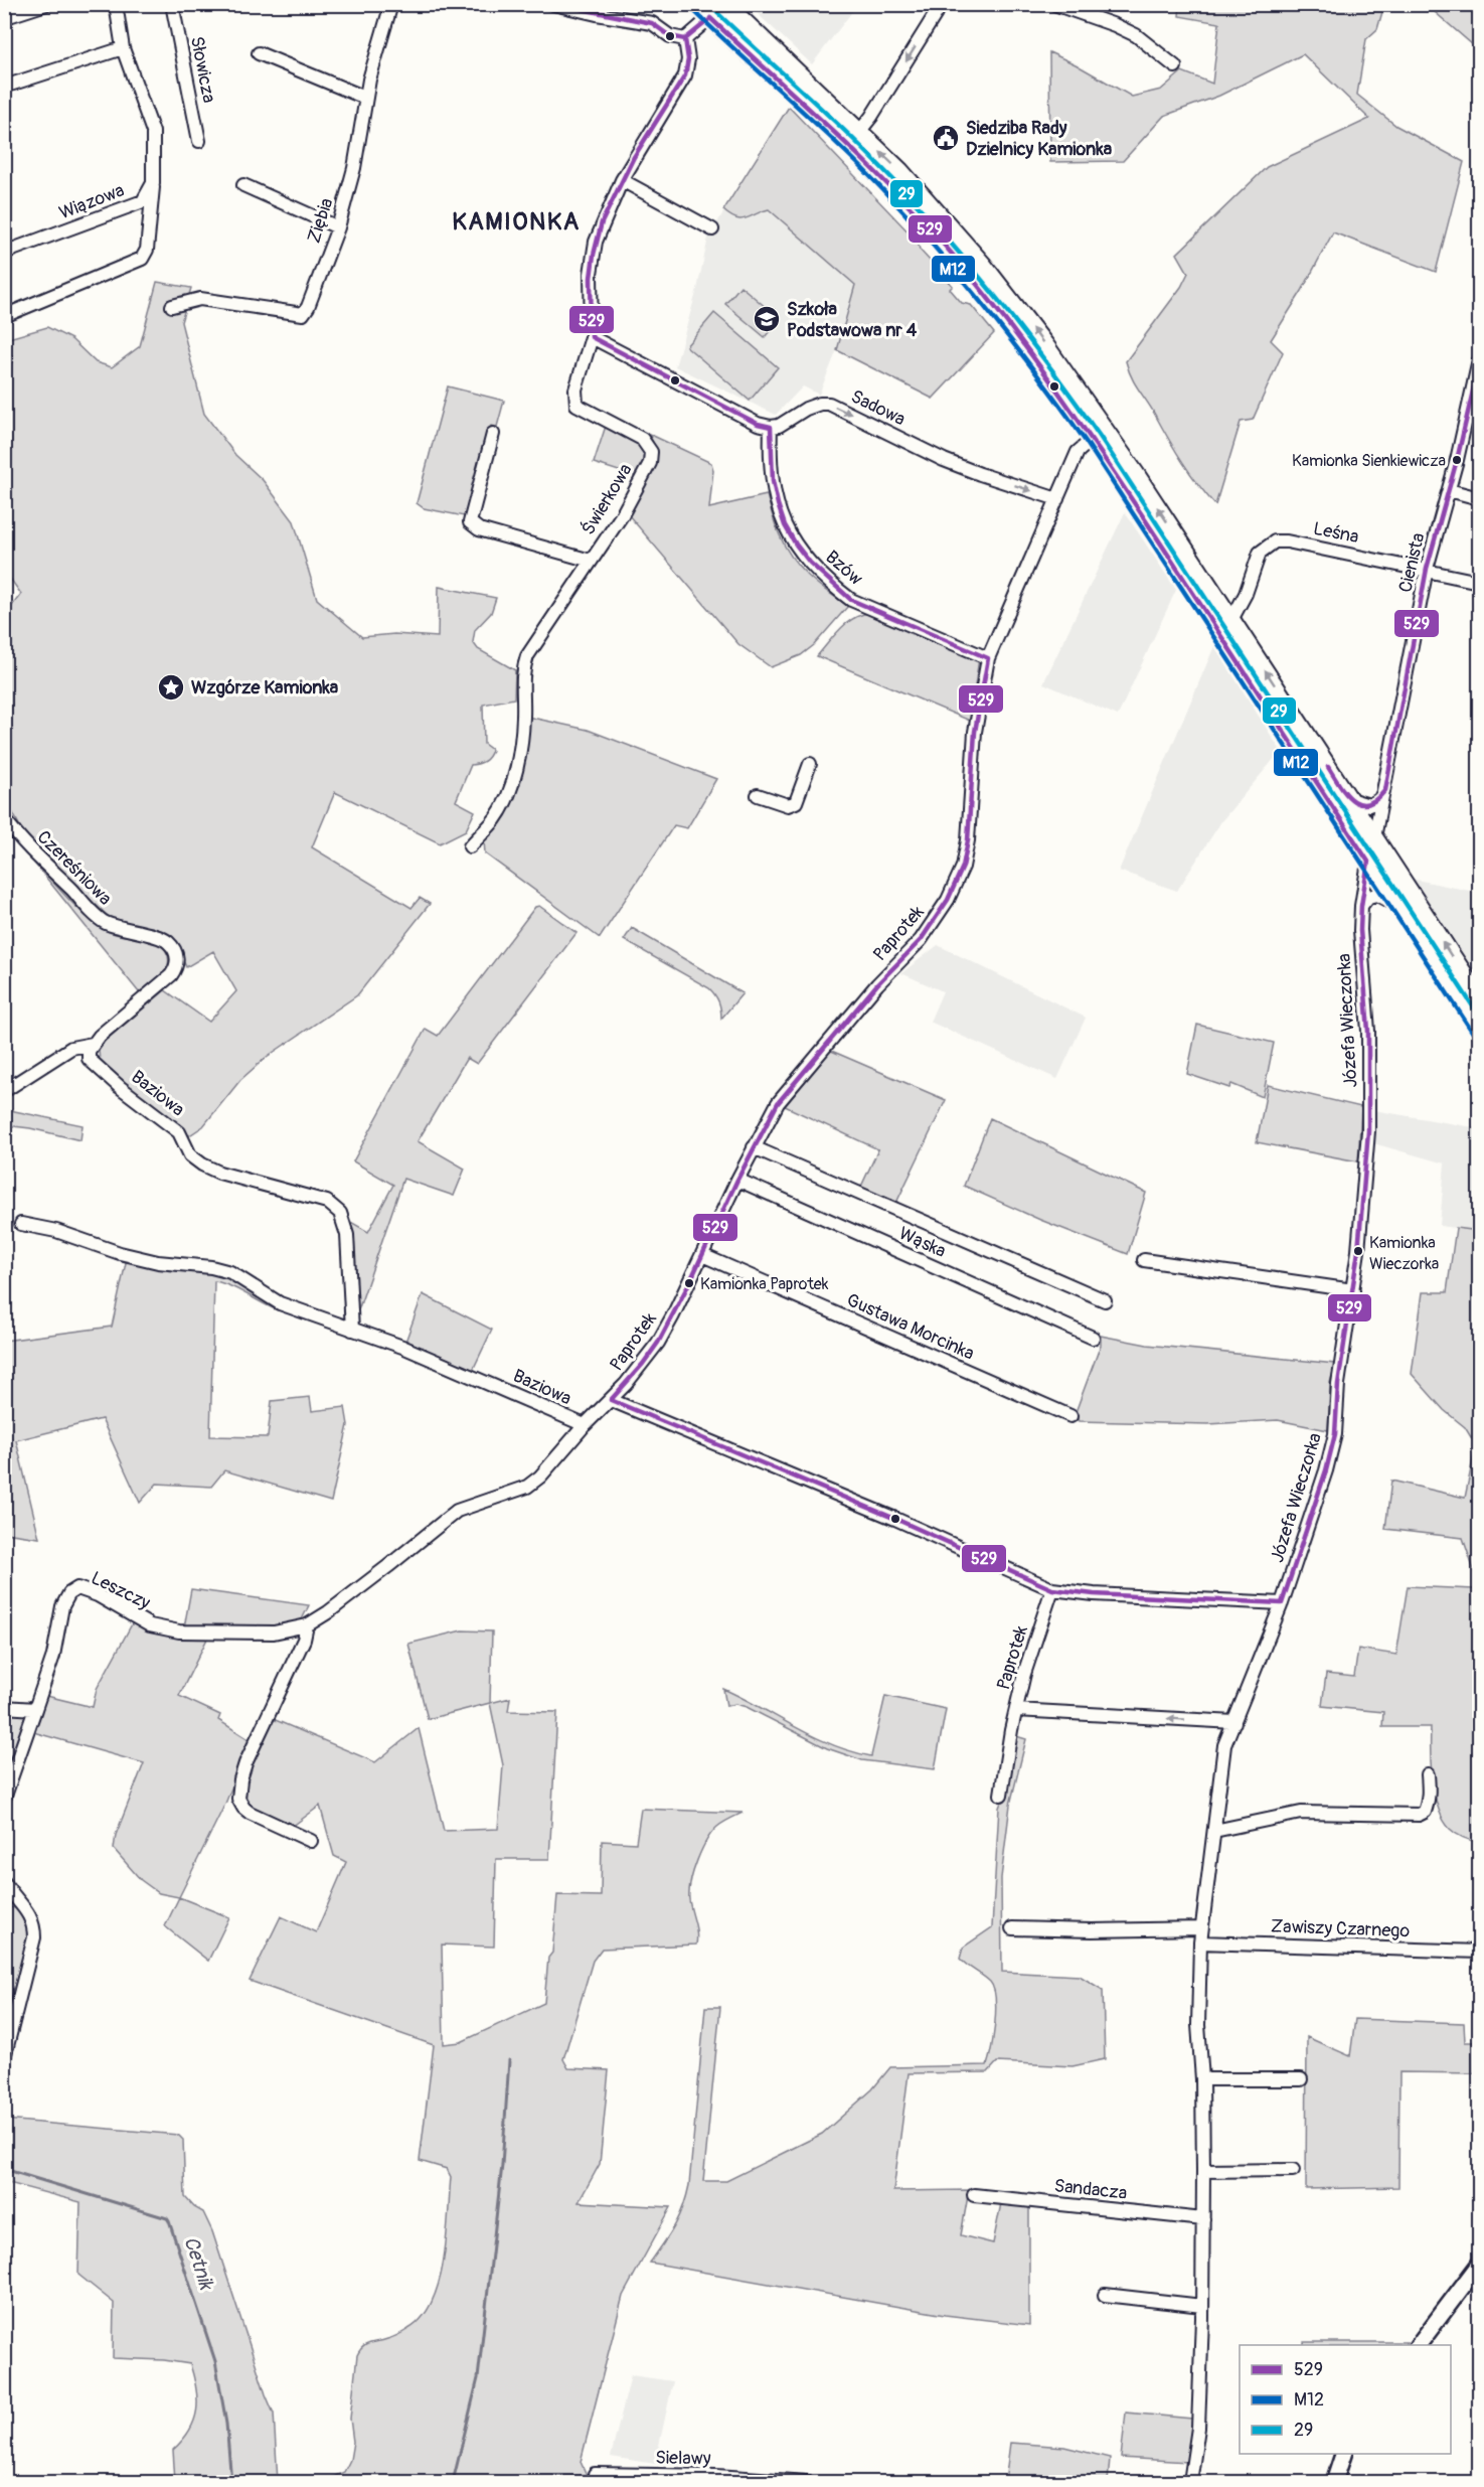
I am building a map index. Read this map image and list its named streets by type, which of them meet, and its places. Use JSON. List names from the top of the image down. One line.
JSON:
{"streets":{"street":["Słowicza","Wiązowa","Ziębia","Sadowa","Świerkowa","Leśna","Cienista","Bzów","Czereśniowa","Paprotek","Józefa Wieczorka","Baziowa","Wąska","Gustawa Morcinka","Leszczy","Zawiszy Czarnego","Sandacza","Sielawy"]},"crossings":[["Sadowa","Bzów"],["Sadowa","Paprotek"],["Leśna","Cienista"],["Bzów","Paprotek"],["Czereśniowa","Baziowa"],["Paprotek","Józefa Wieczorka"],["Paprotek","Baziowa"],["Paprotek","Wąska"],["Paprotek","Gustawa Morcinka"],["Paprotek","Leszczy"],["Józefa Wieczorka","Zawiszy Czarnego"]],"one_way":["Sadowa"],"districts":["KAMIONKA"],"water":["Cetnik"],"places":{"public building":["Siedziba Rady Dzielnicy Kamionka"],"school or university":["Szkoła Podstawowa nr 4"],"other":["Kamionka Sienkiewicza","Kamionka Wieczorka","Kamionka Paprotek"],"place":["Wzgórze Kamionka"]},"lines":["transit line 529","transit line 29","transit line M12"],"legend":["529","M12","29"]}
